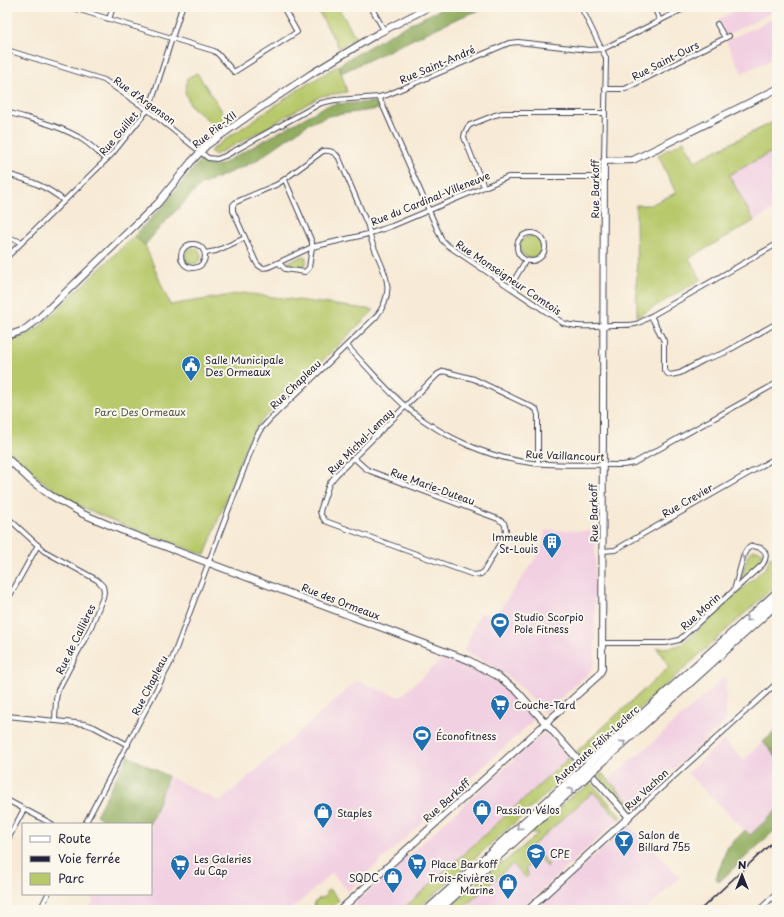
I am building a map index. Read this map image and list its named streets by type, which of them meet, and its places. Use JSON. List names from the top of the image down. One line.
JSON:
{"streets":{"highway":["Autoroute Félix-Leclerc"],"street":["Rue Saint-Ours","Rue Saint-André","Rue d'Argenson","Rue Pie-XII","Rue Guillet","Rue Barkoff","Rue du Cardinal-Villeneuve","Rue Monseigneur Comtois","Rue Chapleau","Rue Michel-Lemay","Rue Vaillancourt","Rue Marie-Duteau","Rue Crevier","Rue des Ormeaux","Rue Morin","Rue de Callières","Rue Vachon"]},"crossings":[["Rue Saint-Ours","Rue Barkoff"],["Rue Saint-André","Rue d'Argenson"],["Rue Saint-André","Rue Pie-XII"],["Rue Saint-André","Rue Barkoff"],["Rue Saint-André","Rue Monseigneur Comtois"],["Rue d'Argenson","Rue Pie-XII"],["Rue d'Argenson","Rue Guillet"],["Rue Barkoff","Rue du Cardinal-Villeneuve"],["Rue Barkoff","Rue Monseigneur Comtois"],["Rue Barkoff","Rue Vaillancourt"],["Rue Barkoff","Rue Crevier"],["Rue Barkoff","Rue des Ormeaux"],["Rue Barkoff","Rue Morin"],["Rue du Cardinal-Villeneuve","Rue Monseigneur Comtois"],["Rue du Cardinal-Villeneuve","Rue Chapleau"],["Rue Chapleau","Rue Vaillancourt"],["Rue Chapleau","Rue des Ormeaux"],["Rue Michel-Lemay","Rue Vaillancourt"],["Rue Michel-Lemay","Rue Marie-Duteau"],["Rue des Ormeaux","Rue Vachon"]],"parks":["Parc Des Ormeaux"],"places":{"public building":["Salle Municipale Des Ormeaux"],"building":["Immeuble St-Louis"],"sports":["Studio Scorpio Pole Fitness","Éconofitness"],"supermarket":["Couche-Tard","Place Barkoff","Les Galeries du Cap"],"shop":["Passion Vélos","Staples","SQDC","Trois-Rivières Marine"],"bar":["Salon de Billard 755"],"school or university":["CPE"]},"legend":["Route","Voie ferrée","Parc"],"north":"top"}
